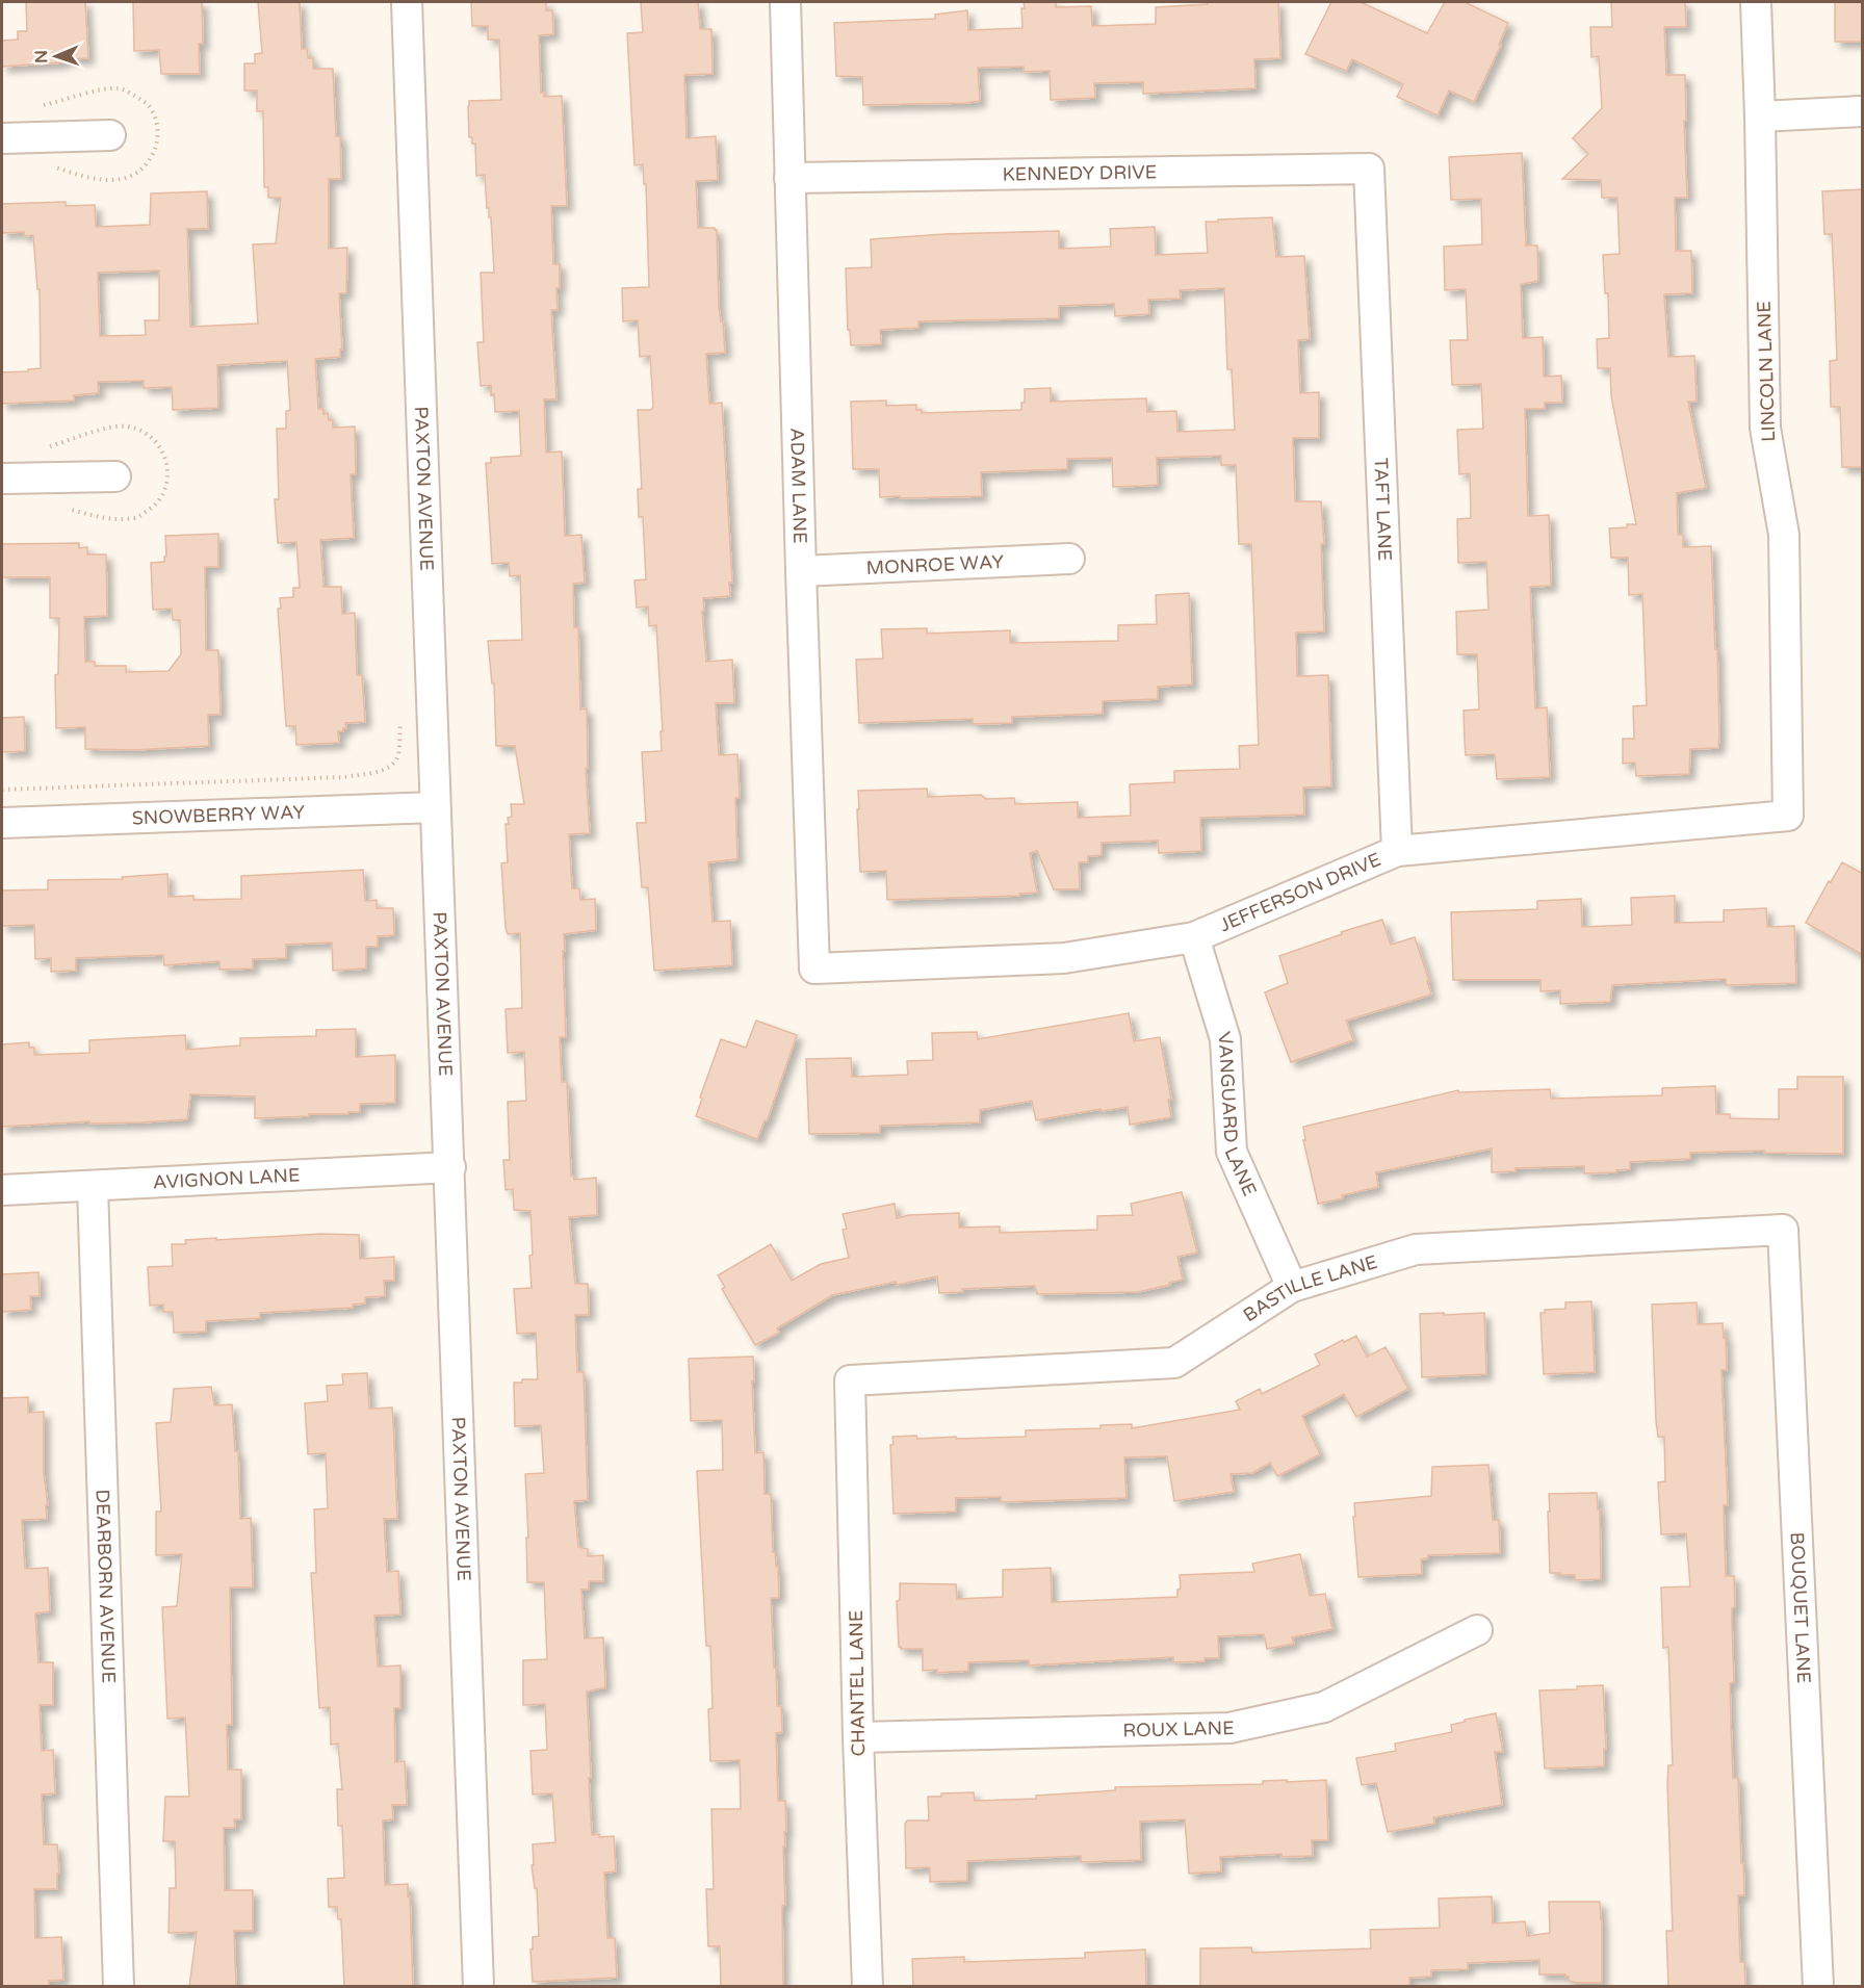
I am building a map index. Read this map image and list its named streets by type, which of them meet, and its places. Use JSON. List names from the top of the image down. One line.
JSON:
{"streets":{"street":["KENNEDY DRIVE","LINCOLN LANE","ADAM LANE","PAXTON AVENUE","TAFT LANE","MONROE WAY","SNOWBERRY WAY","JEFFERSON DRIVE","VANGUARD LANE","AVIGNON LANE","BASTILLE LANE","DEARBORN AVENUE","BOUQUET LANE","CHANTEL LANE","ROUX LANE"]},"crossings":[["KENNEDY DRIVE","ADAM LANE"],["KENNEDY DRIVE","TAFT LANE"],["LINCOLN LANE","JEFFERSON DRIVE"],["ADAM LANE","MONROE WAY"],["ADAM LANE","JEFFERSON DRIVE"],["PAXTON AVENUE","SNOWBERRY WAY"],["PAXTON AVENUE","AVIGNON LANE"],["TAFT LANE","JEFFERSON DRIVE"],["JEFFERSON DRIVE","VANGUARD LANE"],["VANGUARD LANE","BASTILLE LANE"],["AVIGNON LANE","DEARBORN AVENUE"],["BASTILLE LANE","BOUQUET LANE"],["BASTILLE LANE","CHANTEL LANE"],["CHANTEL LANE","ROUX LANE"]],"north":"left"}
